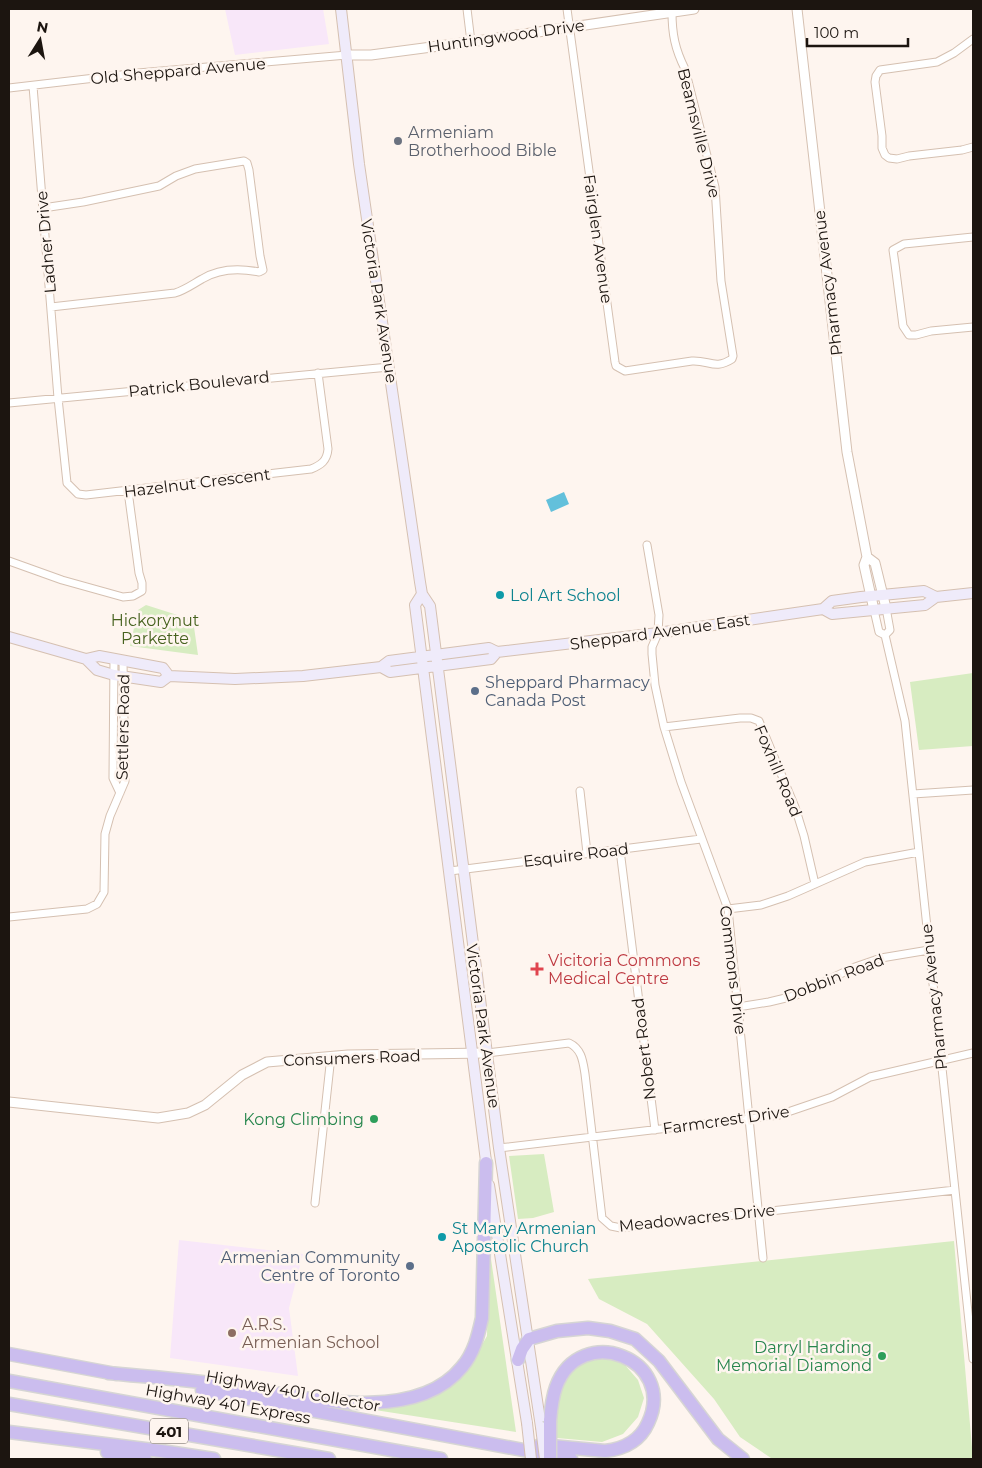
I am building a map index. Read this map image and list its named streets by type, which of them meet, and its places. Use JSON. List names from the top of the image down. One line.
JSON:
{"streets":{"highway":["Highway 401 Collector","Highway 401 Express","401"],"main road":["Victoria Park Avenue","Sheppard Avenue East"],"street":["Huntingwood Drive","Old Sheppard Avenue","Beamsville Drive","Fairglen Avenue","Ladner Drive","Pharmacy Avenue","Patrick Boulevard","Hazelnut Crescent","Settlers Road","Foxhill Road","Esquire Road","Commons Drive","Dobbin Road","Nobert Road","Consumers Road","Farmcrest Drive","Meadowacres Drive"]},"crossings":[["Huntingwood Drive","Old Sheppard Avenue"],["Huntingwood Drive","Beamsville Drive"],["Huntingwood Drive","Fairglen Avenue"],["Huntingwood Drive","Victoria Park Avenue"],["Old Sheppard Avenue","Ladner Drive"],["Old Sheppard Avenue","Victoria Park Avenue"],["Beamsville Drive","Fairglen Avenue"],["Ladner Drive","Patrick Boulevard"],["Ladner Drive","Hazelnut Crescent"],["Pharmacy Avenue","Sheppard Avenue East"],["Pharmacy Avenue","Dobbin Road"],["Pharmacy Avenue","Farmcrest Drive"],["Pharmacy Avenue","Meadowacres Drive"],["Victoria Park Avenue","Patrick Boulevard"],["Victoria Park Avenue","Sheppard Avenue East"],["Victoria Park Avenue","Esquire Road"],["Victoria Park Avenue","Consumers Road"],["Victoria Park Avenue","Farmcrest Drive"],["Victoria Park Avenue","Meadowacres Drive"],["Patrick Boulevard","Hazelnut Crescent"],["Sheppard Avenue East","Settlers Road"],["Sheppard Avenue East","Commons Drive"],["Foxhill Road","Commons Drive"],["Esquire Road","Commons Drive"],["Esquire Road","Nobert Road"],["Commons Drive","Dobbin Road"],["Commons Drive","Farmcrest Drive"],["Commons Drive","Meadowacres Drive"],["Nobert Road","Farmcrest Drive"],["Consumers Road","Meadowacres Drive"],["Farmcrest Drive","Meadowacres Drive"]],"parks":["Hickorynut Parkette"],"places":{"other":["Armeniam Brotherhood Bible","Lol Art School","Sheppard Pharmacy Canada Post","Kong Climbing","St Mary Armenian Apostolic Church","Armenian Community Centre of Toronto","A.R.S. Armenian School","Darryl Harding Memorial Diamond"],"health":["Vicitoria Commons Medical Centre"]},"scale_bar":"100 m","north":"top"}
